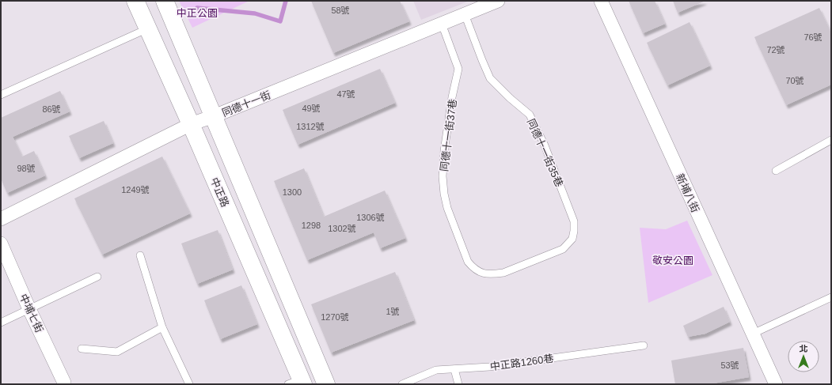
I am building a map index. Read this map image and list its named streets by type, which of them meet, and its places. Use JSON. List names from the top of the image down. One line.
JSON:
{"streets":{"street":["同德十一街","中正路","新埔八街","中埔七街"],"lane":["同德十一街37巷","同德十一街35巷","中正路1260巷"]},"crossings":[["同德十一街","同德十一街37巷"],["同德十一街","同德十一街35巷"],["同德十一街","中正路"],["同德十一街37巷","同德十一街35巷"]],"parks":["中正公園","敬安公園"],"house_numbers":["58號","76號","72號","70號","47號","49號","86號","1312號","98號","1249號","1300","1306號","1298","1302號","1號","1270號","53號"],"north":"top"}
